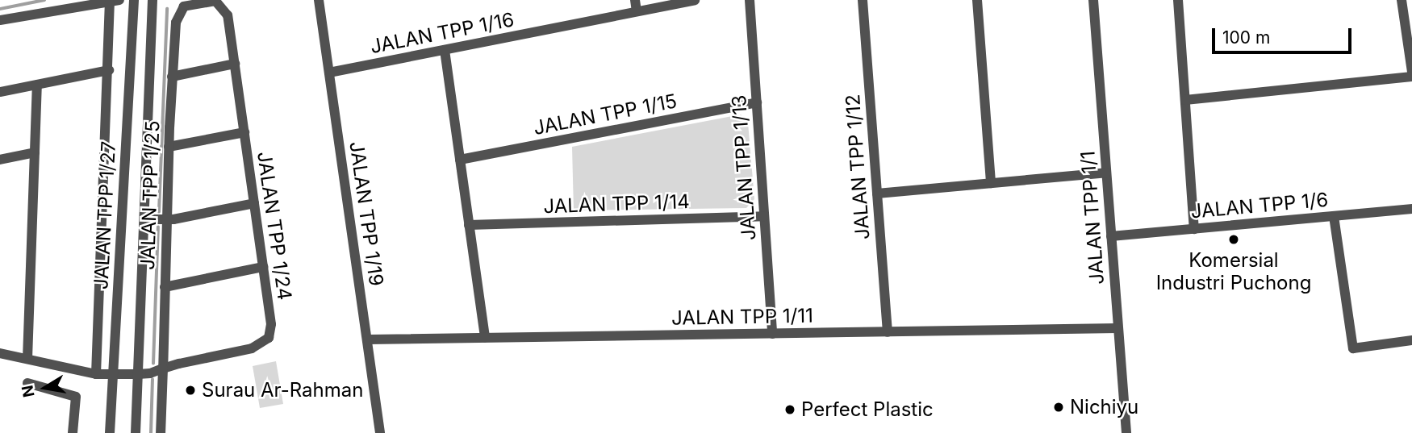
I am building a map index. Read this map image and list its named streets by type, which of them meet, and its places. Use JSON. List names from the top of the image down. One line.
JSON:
{"streets":{"street":["JALAN TPP 1/16","JALAN TPP 1/15","JALAN TPP 1/12","JALAN TPP 1/13","JALAN TPP 1/25","JALAN TPP 1/14","JALAN TPP 1/6","JALAN TPP 1/19","JALAN TPP 1/27","JALAN TPP 1/1","JALAN TPP 1/24","JALAN TPP 1/11"]},"crossings":[["JALAN TPP 1/16","JALAN TPP 1/19"],["JALAN TPP 1/15","JALAN TPP 1/13"],["JALAN TPP 1/12","JALAN TPP 1/11"],["JALAN TPP 1/13","JALAN TPP 1/14"],["JALAN TPP 1/13","JALAN TPP 1/11"],["JALAN TPP 1/25","JALAN TPP 1/24"],["JALAN TPP 1/6","JALAN TPP 1/1"],["JALAN TPP 1/19","JALAN TPP 1/11"],["JALAN TPP 1/1","JALAN TPP 1/11"]],"places":["Komersial Industri Puchong","Surau Ar-Rahman","Nichiyu","Perfect Plastic"],"scale_bar":"100 m","north":"left"}
